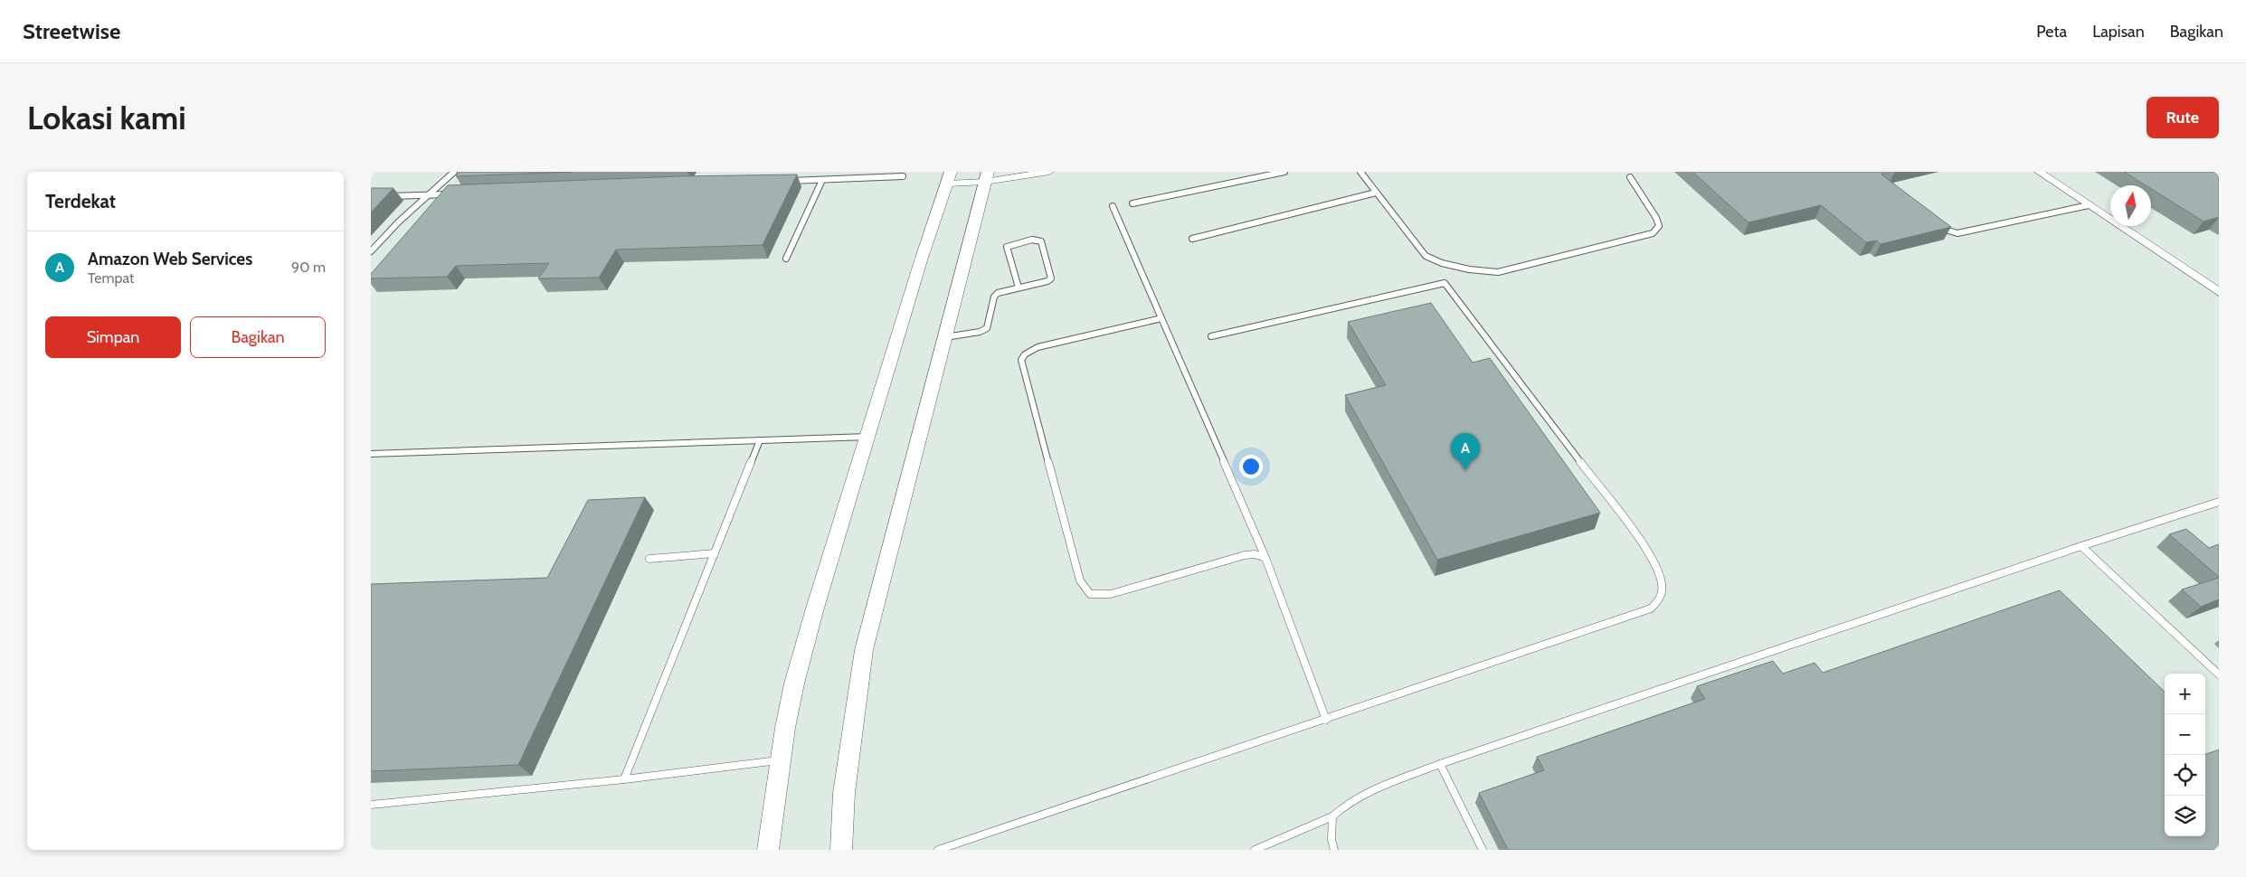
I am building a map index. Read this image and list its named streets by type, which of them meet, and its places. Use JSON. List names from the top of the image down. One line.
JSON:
{"north":"top","page":{"header":"Streetwise","nav":["Peta","Lapisan","Bagikan"],"buttons":["Rute",["Simpan","Bagikan"]],"title":"Lokasi kami","heading":"Terdekat","list":[{"mark":"A","name":"Amazon Web Services","note":"Tempat","value":"90 m"}],"pins":"A","map_buttons":["+","−"]}}
